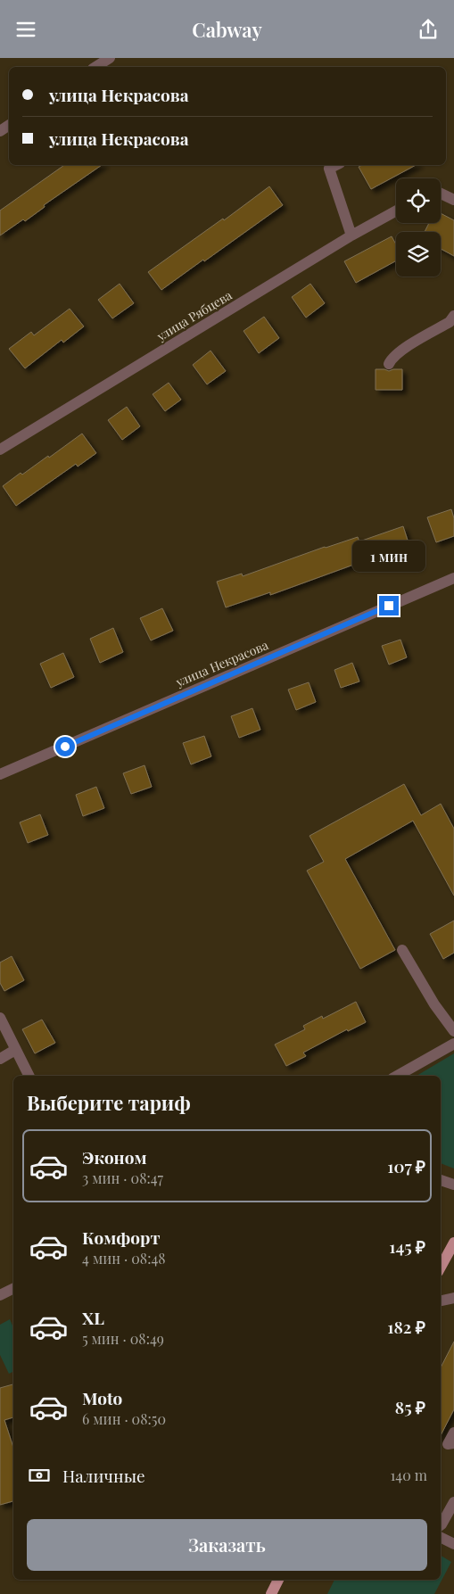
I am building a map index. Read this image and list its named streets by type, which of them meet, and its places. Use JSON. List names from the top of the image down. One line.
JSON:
{"streets":{"street":["улица Рябцева","улица Некрасова"]},"page":{"header":"Cabway","banner":["улица Некрасова","улица Некрасова"],"bubble":"1 мин","heading":"Выберите тариф","list":[{"name":"Эконом","note":"3 мин · 08:47","value":"107 ₽"},{"name":"Комфорт","note":"4 мин · 08:48","value":"145 ₽"},{"name":"XL","note":"5 мин · 08:49","value":"182 ₽"},{"name":"Moto","note":"6 мин · 08:50","value":"85 ₽"}],"pay":["Наличные","140 m"],"buttons":"Заказать"}}
